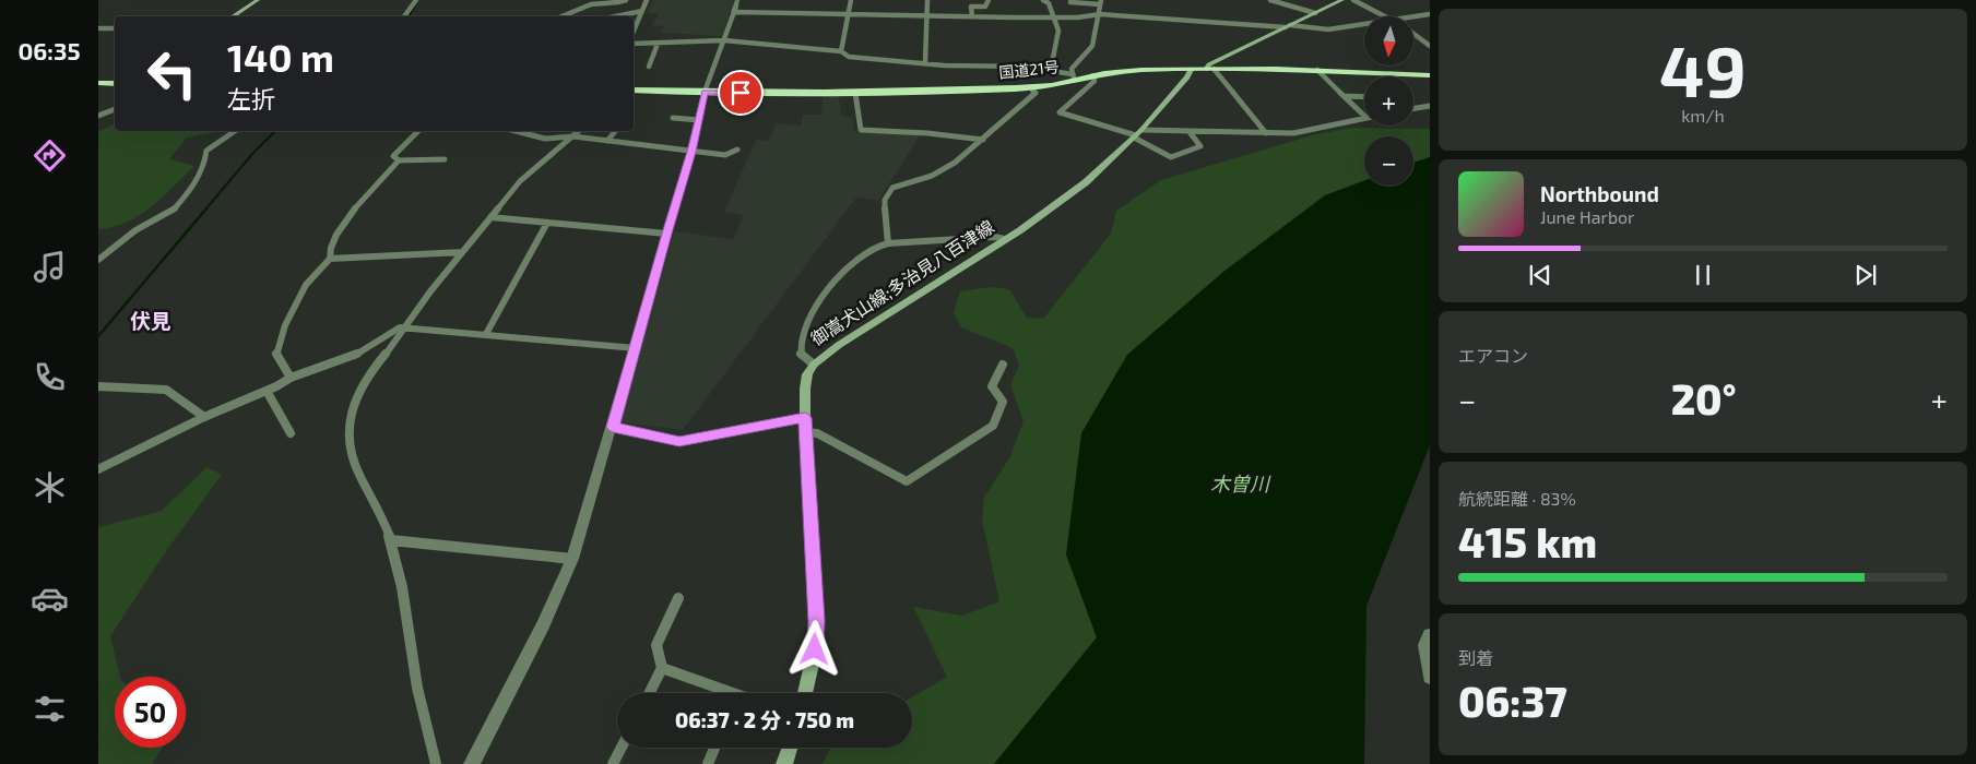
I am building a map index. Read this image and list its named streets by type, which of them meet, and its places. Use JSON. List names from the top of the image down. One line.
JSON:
{"streets":{"highway":["国道21号"],"main road":["御嵩犬山線;多治見八百津線"]},"crossings":[["国道21号","御嵩犬山線;多治見八百津線"]],"districts":["伏見"],"water":["木曽川"],"north":"bottom","page":{"tabs":"06:35","tile":[["49","km/h"],"エアコン",["航続距離 · 83%","415 km"],["到着","06:37"]],"map_buttons":["+","−"],"turn":["140 m","左折"],"song":["Northbound","June Harbor"],"heat":["−","20°","+"],"limit":"50","trip":"06:37 · 2 分 · 750 m"}}
